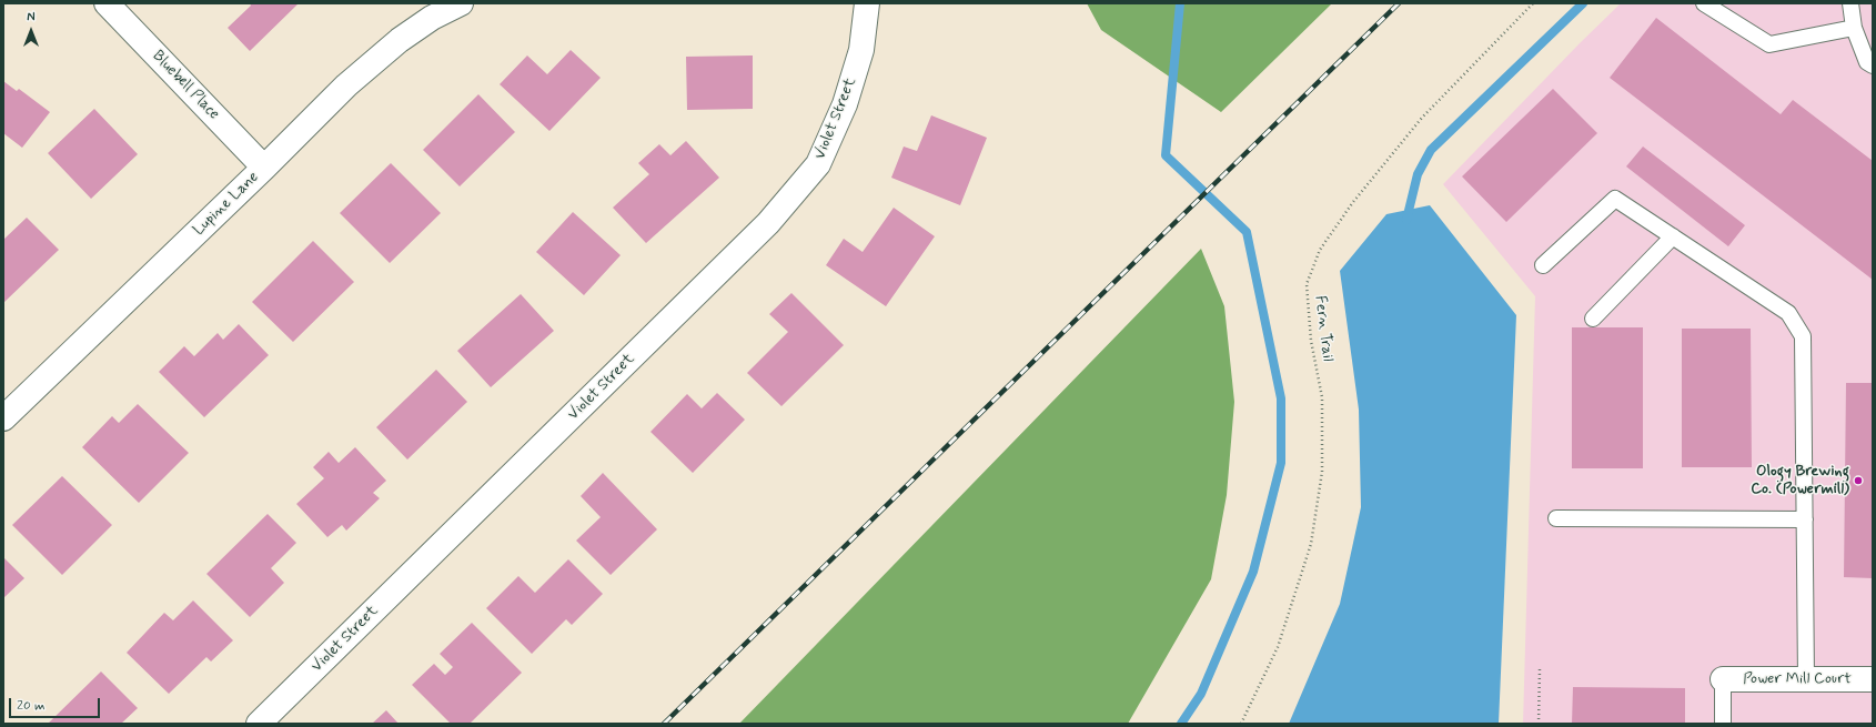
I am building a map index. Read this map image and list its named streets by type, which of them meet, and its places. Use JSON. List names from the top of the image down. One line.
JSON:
{"streets":{"street":["Bluebell Place","Violet Street","Lupine Lane","Power Mill Court"],"path":["Fern Trail"]},"crossings":[["Bluebell Place","Lupine Lane"]],"places":["Ology Brewing Co. (Powermill)"],"scale_bar":"20 m","north":"top"}
